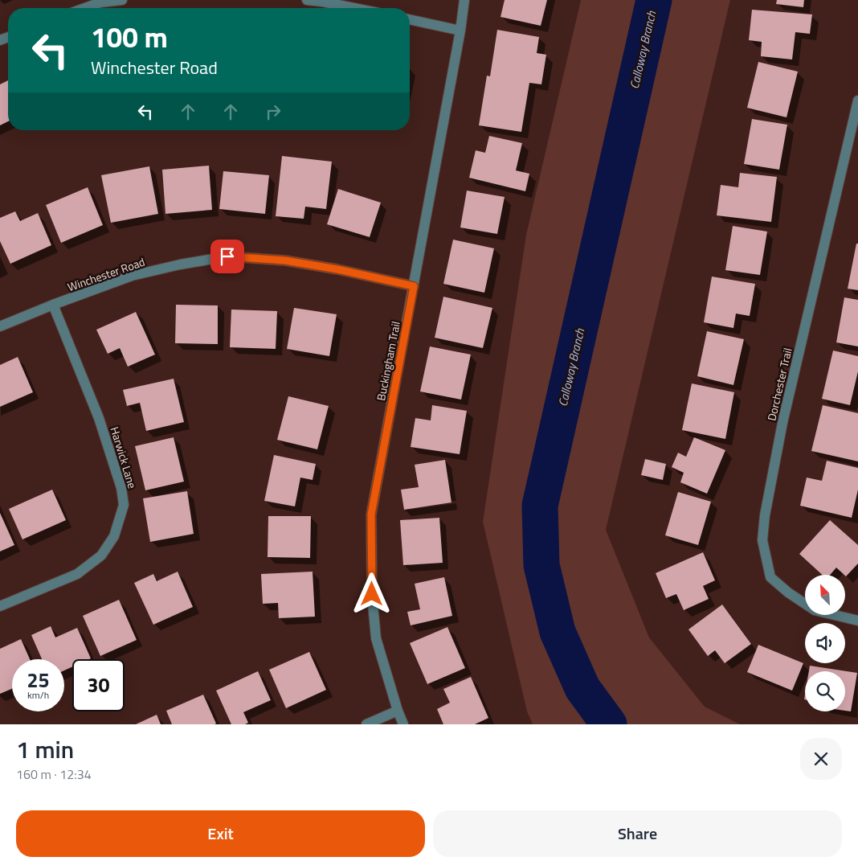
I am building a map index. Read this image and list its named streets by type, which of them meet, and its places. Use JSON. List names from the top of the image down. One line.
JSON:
{"streets":{"street":["Winchester Road","Buckingham Trail","Dorchester Trail","Harwick Lane"]},"crossings":[["Winchester Road","Buckingham Trail"],["Winchester Road","Harwick Lane"]],"water":["Calloway Branch"],"north":"top left","page":{"turn":["100 m","Winchester Road"],"speed":"25 km/h","limit":"30","heading":["1 min","160 m · 12:34"],"buttons":["Exit","Share"]}}
